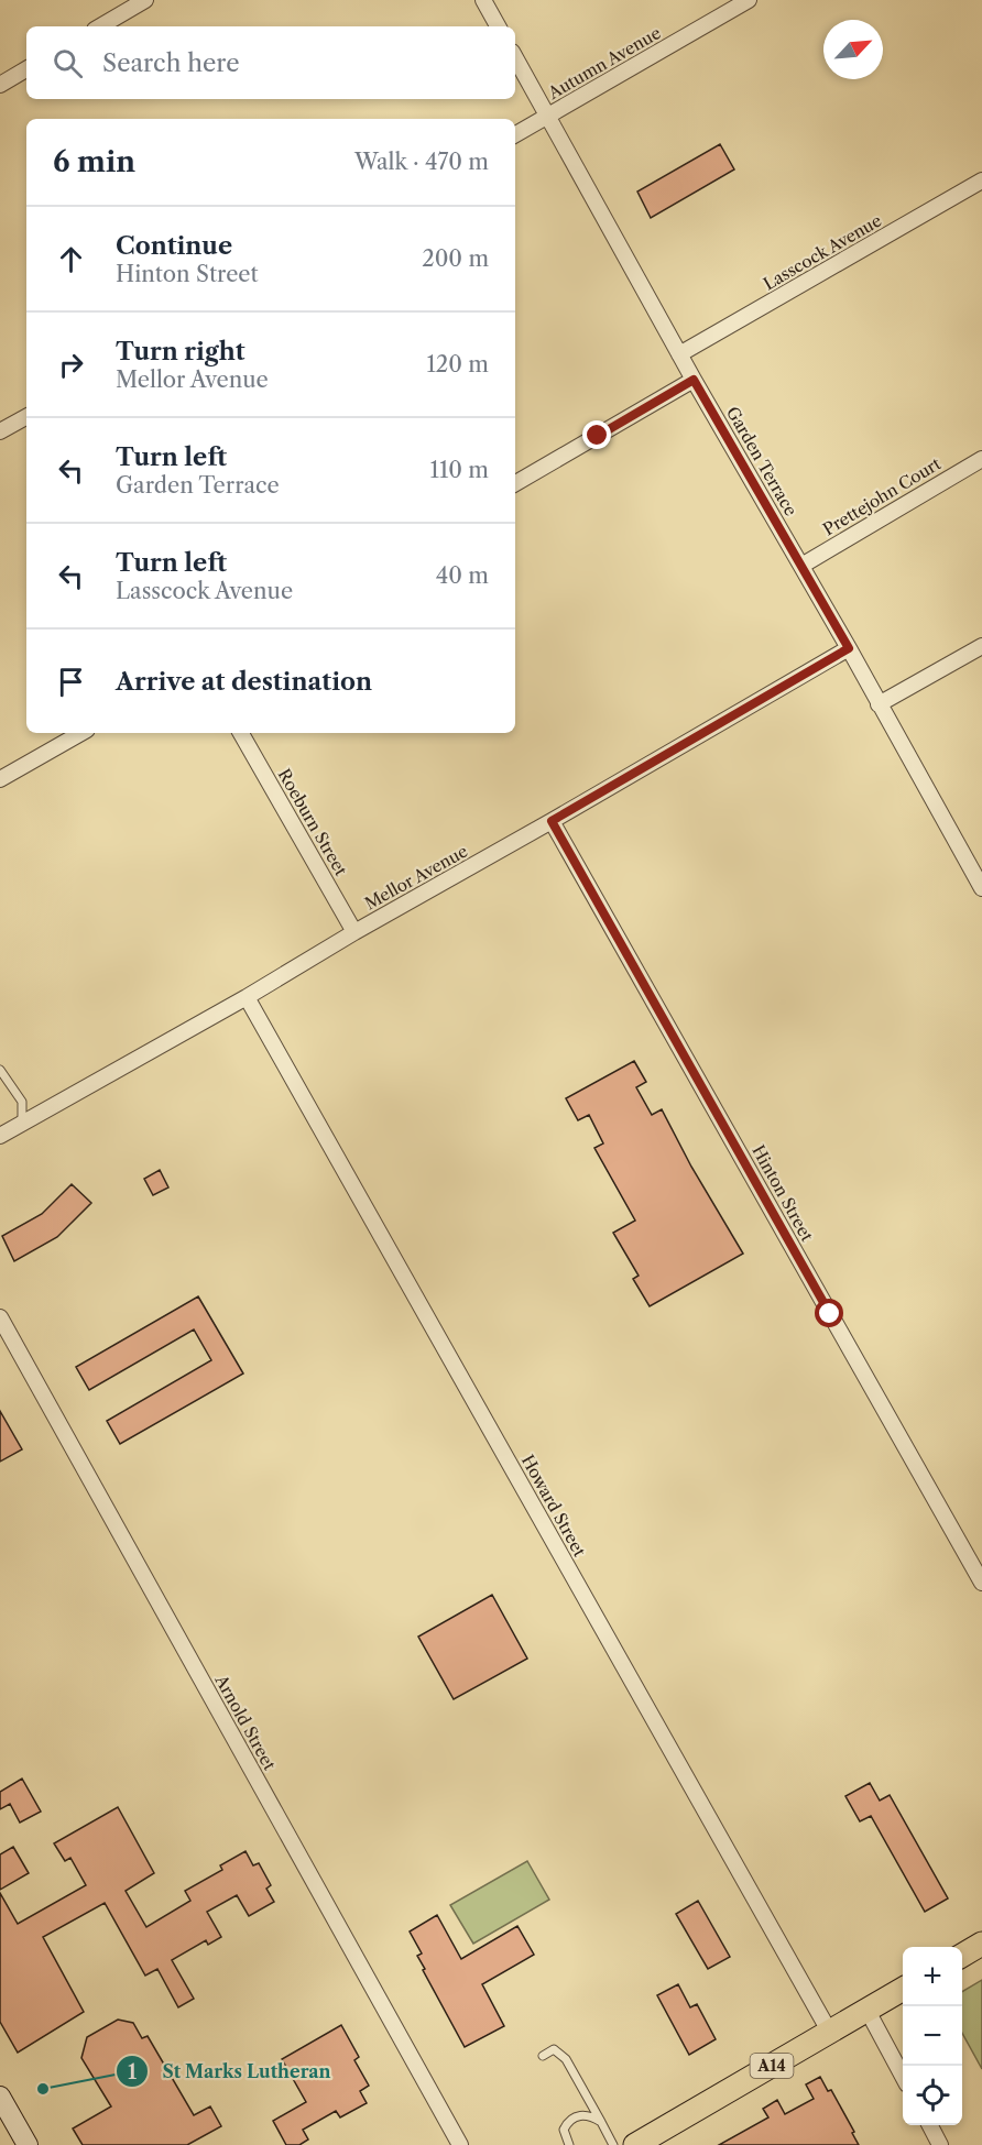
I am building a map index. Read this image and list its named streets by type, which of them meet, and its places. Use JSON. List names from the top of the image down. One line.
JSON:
{"streets":{"main road":["A14"],"street":["Autumn Avenue","Lasscock Avenue","Garden Terrace","Prettejohn Court","Roeburn Street","Mellor Avenue","Hinton Street","Howard Street","Arnold Street"]},"crossings":[["Autumn Avenue","Garden Terrace"],["Lasscock Avenue","Garden Terrace"],["Garden Terrace","Prettejohn Court"],["Garden Terrace","Mellor Avenue"],["Roeburn Street","Mellor Avenue"],["Mellor Avenue","Hinton Street"],["Mellor Avenue","Howard Street"],["Howard Street","A14"]],"places":["St Marks Lutheran"],"north":"top right","page":{"search":"Search here","heading":["6 min","Walk · 470 m"],"list":[["Continue","Hinton Street","200 m"],["Turn right","Mellor Avenue","120 m"],["Turn left","Garden Terrace","110 m"],["Turn left","Lasscock Avenue","40 m"],"Arrive at destination"],"map_buttons":["+","−"]}}
